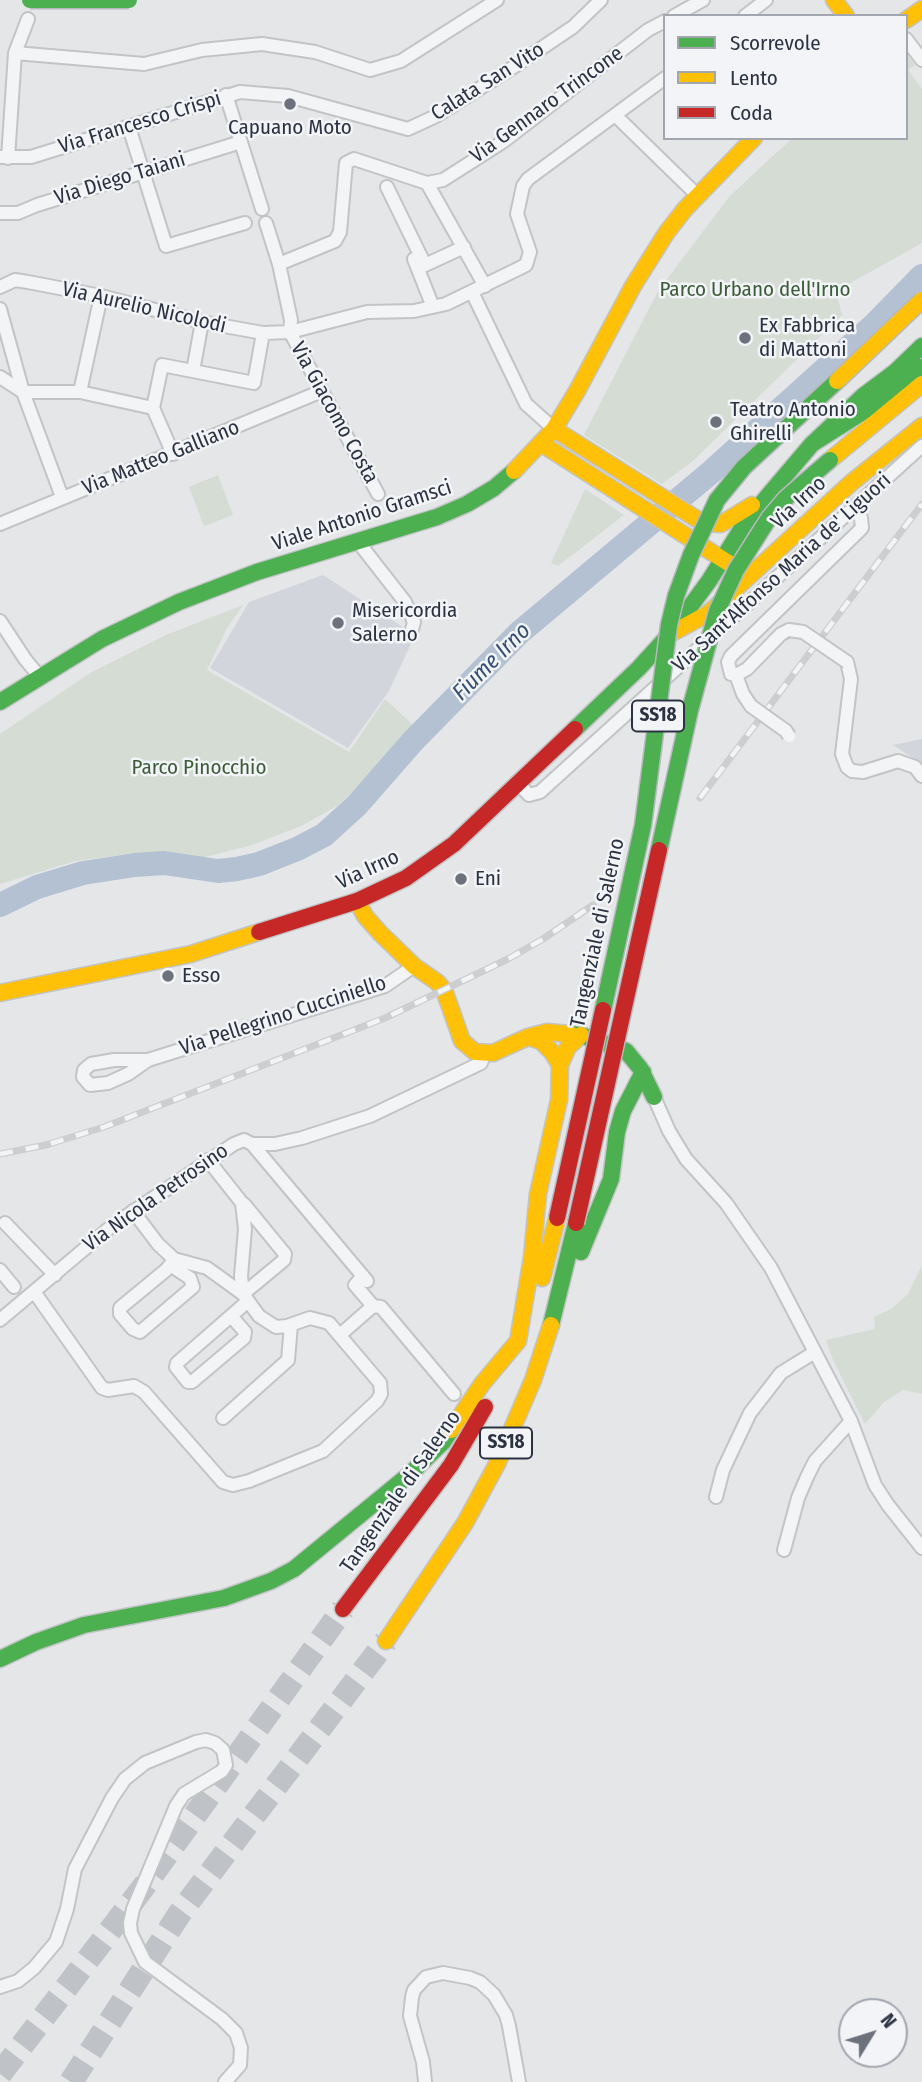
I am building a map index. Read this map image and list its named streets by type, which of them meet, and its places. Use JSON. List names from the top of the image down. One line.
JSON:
{"streets":{"main road":["Via Irno","Viale Antonio Gramsci","SS18","Tangenziale di Salerno"],"street":["Calata San Vito","Via Gennaro Trincone","Via Francesco Crispi","Via Diego Taiani","Via Aurelio Nicolodi","Via Giacomo Costa","Via Matteo Galliano","Via Sant'Alfonso Maria de' Liguori","Via Pellegrino Cucciniello","Via Nicola Petrosino"]},"crossings":[["Calata San Vito","Via Francesco Crispi"],["Via Aurelio Nicolodi","Via Giacomo Costa"],["Via Giacomo Costa","Via Matteo Galliano"],["Via Irno","Via Sant'Alfonso Maria de' Liguori"],["SS18","Tangenziale di Salerno"]],"water":["Fiume Irno"],"parks":["Parco Urbano dell'Irno","Parco Pinocchio"],"places":["Capuano Moto","Ex Fabbrica di Mattoni","Teatro Antonio Ghirelli","Misericordia Salerno","Eni","Esso"],"legend":["Scorrevole","Lento","Coda"],"north":"top right"}
